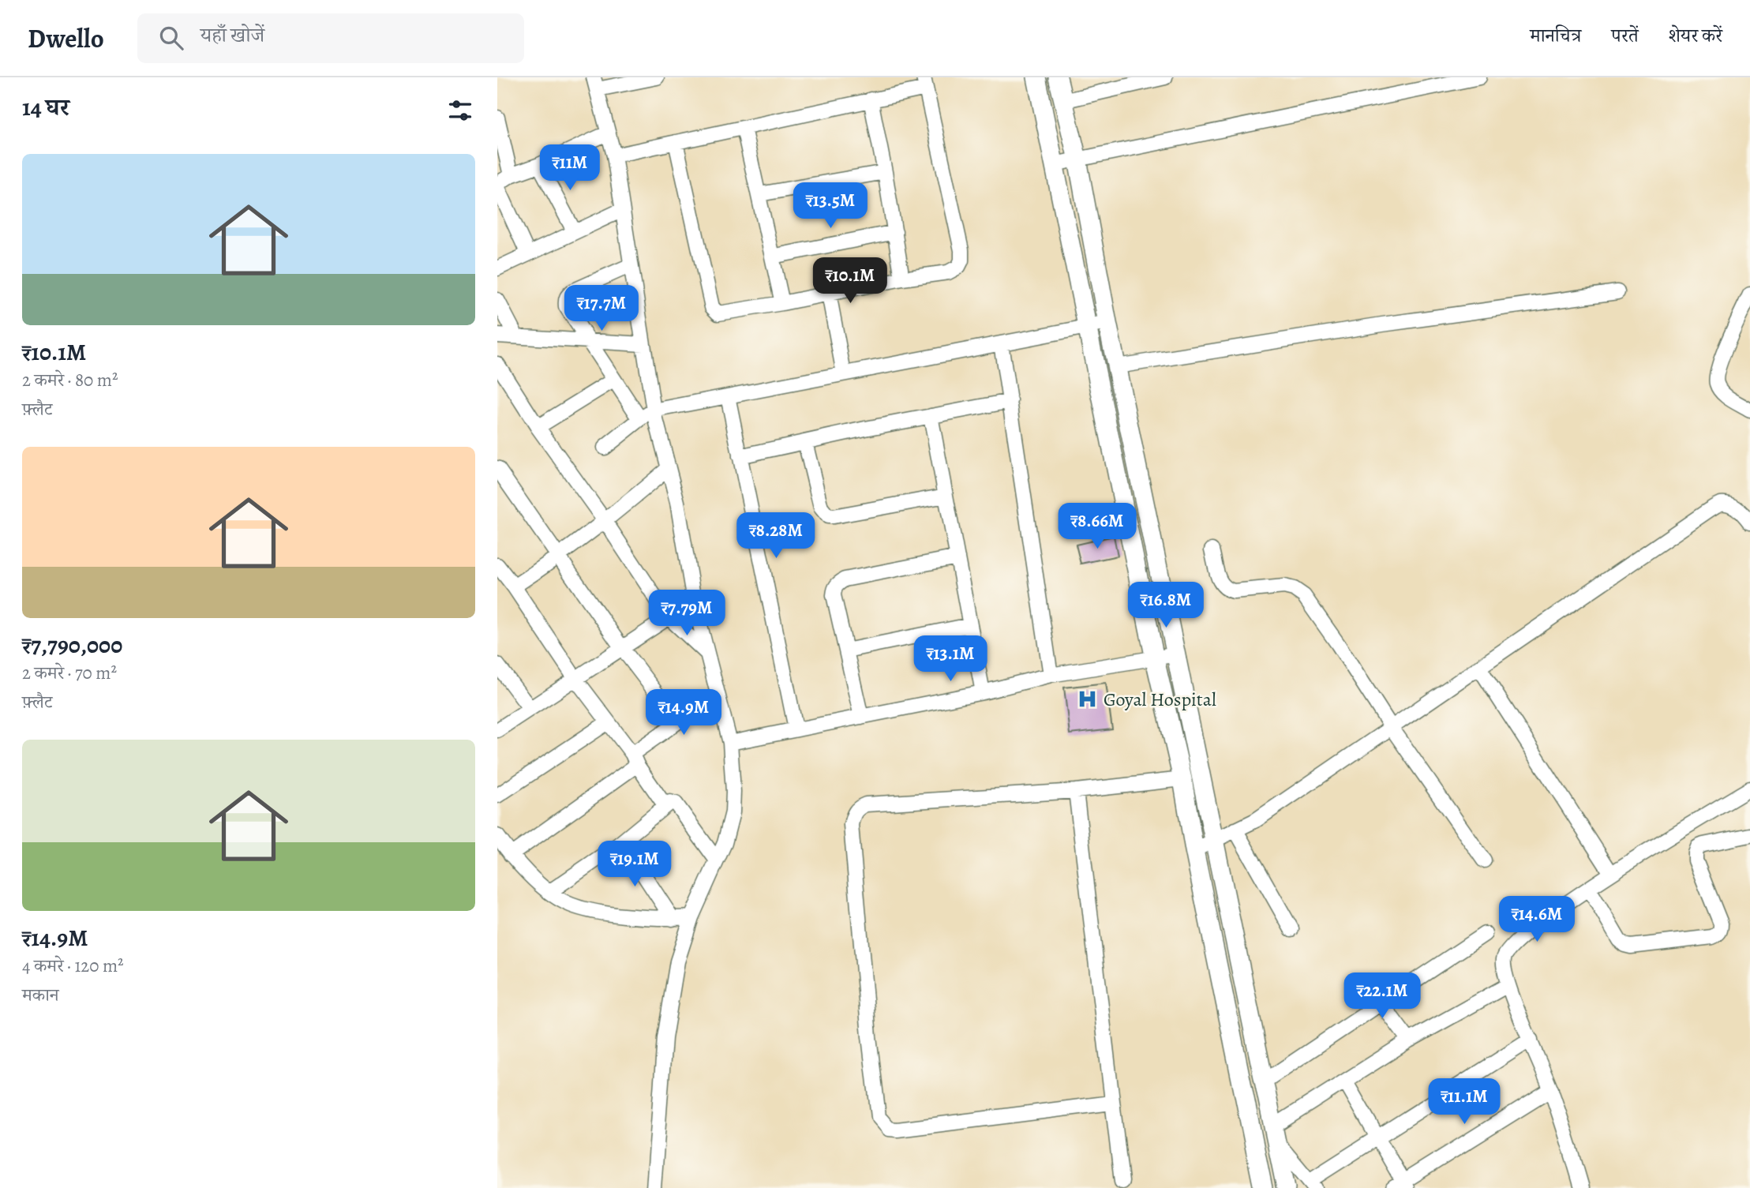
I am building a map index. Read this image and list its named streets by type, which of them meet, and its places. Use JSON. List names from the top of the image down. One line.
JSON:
{"places":{"hospital":["Goyal Hospital"]},"page":{"header":"Dwello","search":"यहाँ खोजें","nav":["मानचित्र","परतें","शेयर करें"],"heading":"14 घर","list":[{"name":"₹10.1M","note":"2 कमरे · 80 m² · फ़्लैट"},{"name":"₹7,790,000","note":"2 कमरे · 70 m² · फ़्लैट"},{"name":"₹14.9M","note":"4 कमरे · 120 m² · मकान"}],"price":["₹11M","₹13.5M","₹10.1M","₹17.7M","₹8.66M","₹8.28M","₹16.8M","₹7.79M","₹13.1M","₹14.9M","₹19.1M","₹14.6M","₹22.1M","₹11.1M"]}}
